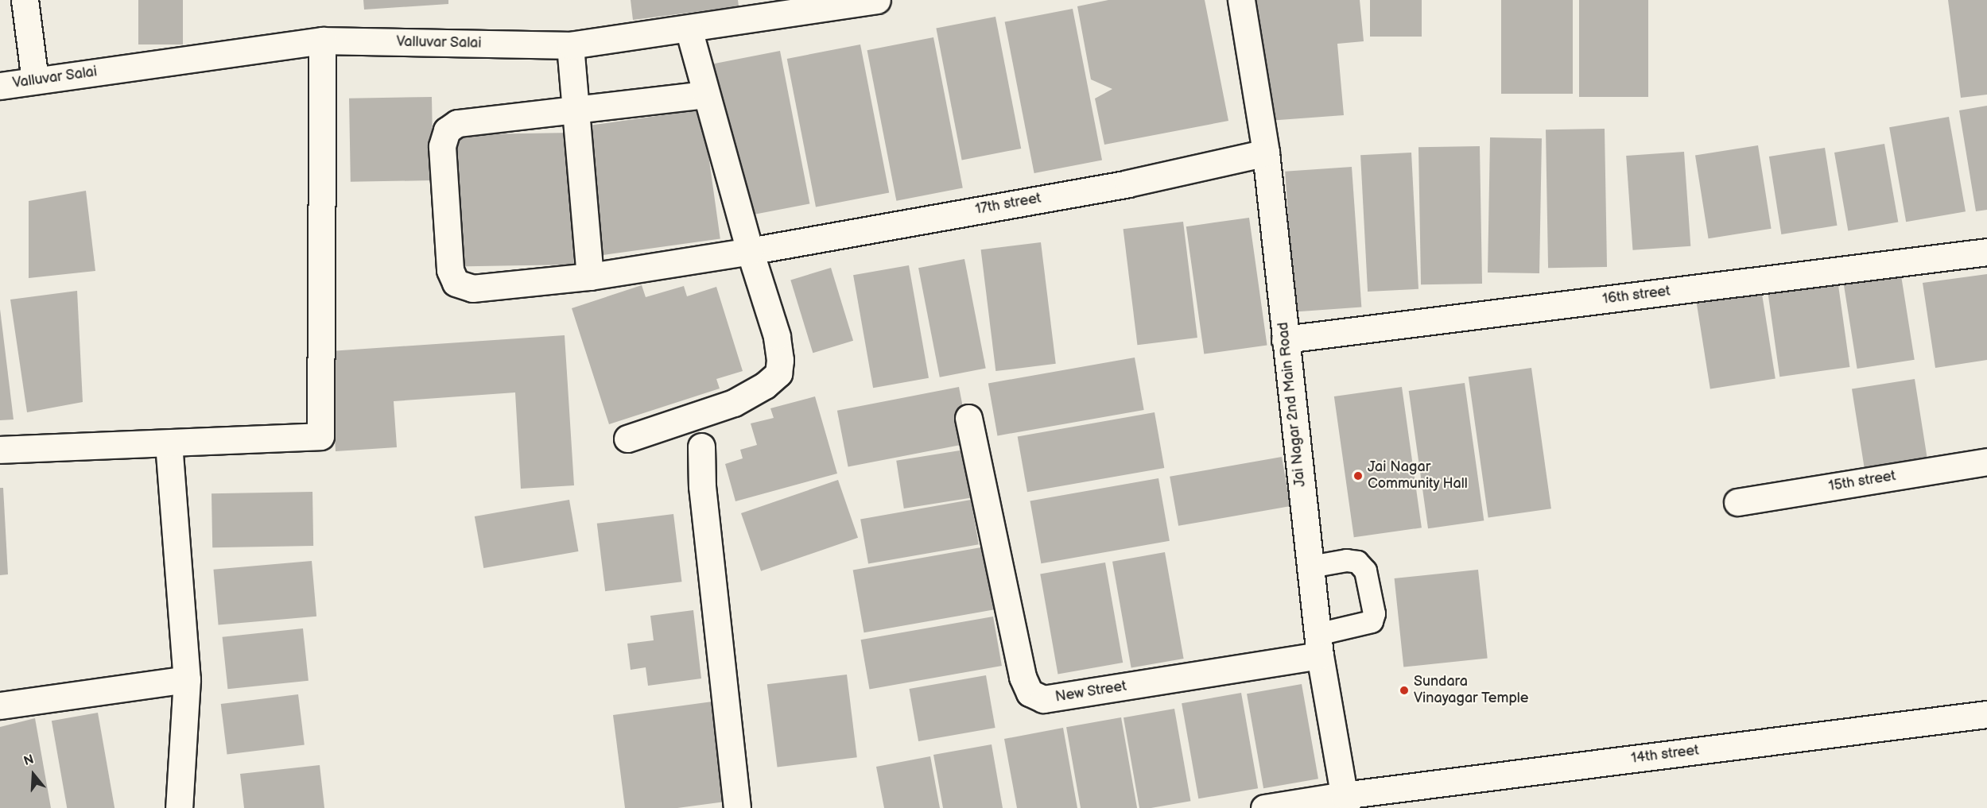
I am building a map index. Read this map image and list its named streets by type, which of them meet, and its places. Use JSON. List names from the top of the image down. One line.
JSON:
{"streets":{"street":["Valluvar Salai","17th street","16th street","Jai Nagar 2nd Main Road","15th street","New Street","14th street"]},"crossings":[["17th street","Jai Nagar 2nd Main Road"],["16th street","Jai Nagar 2nd Main Road"],["Jai Nagar 2nd Main Road","New Street"],["Jai Nagar 2nd Main Road","14th street"]],"places":["Jai Nagar Community Hall","Sundara Vinayagar Temple"],"north":"top"}
